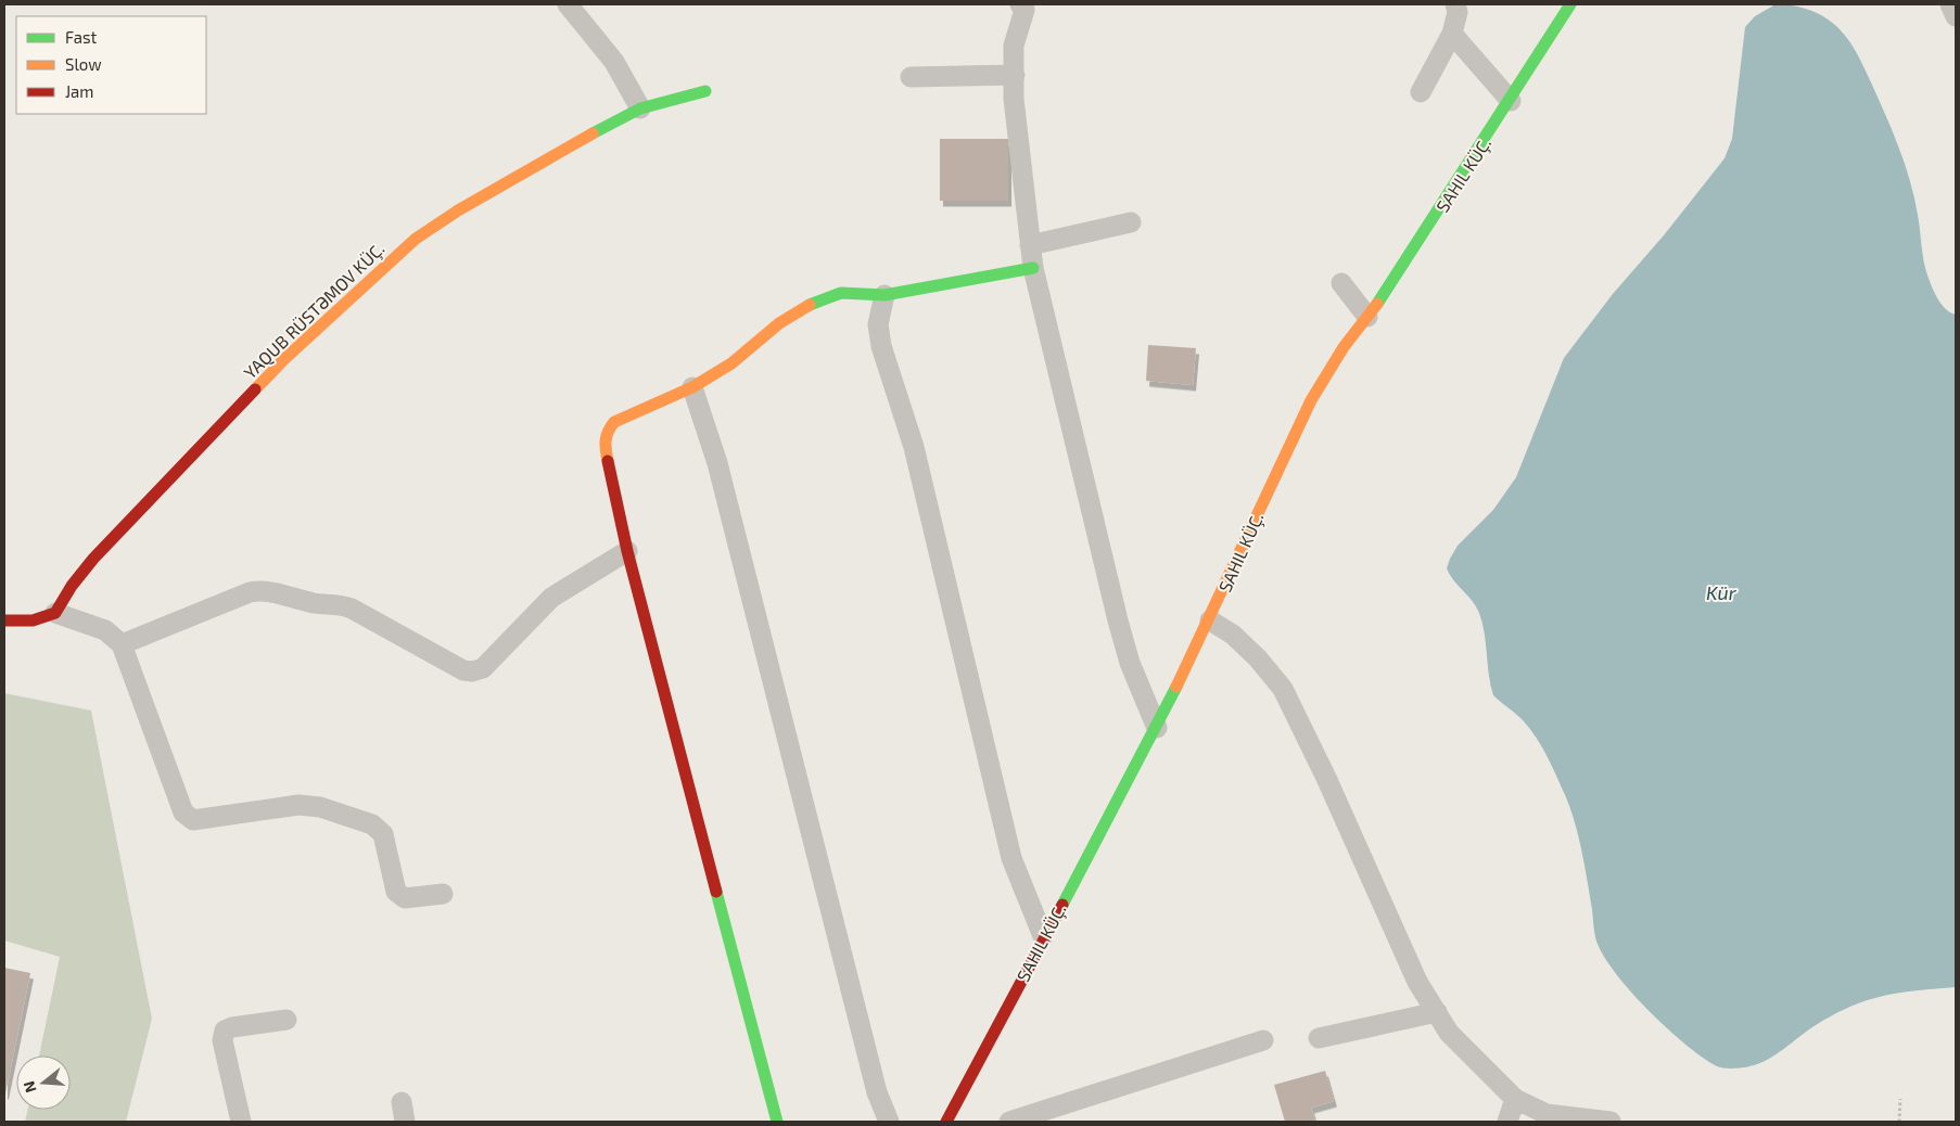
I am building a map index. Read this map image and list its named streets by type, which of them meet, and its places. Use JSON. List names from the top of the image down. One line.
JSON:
{"streets":{"street":["SAHIL KÜÇ.","YAQUB RÜSTƏMOV KÜÇ."]},"water":["Kür"],"legend":["Fast","Slow","Jam"],"north":"left"}
